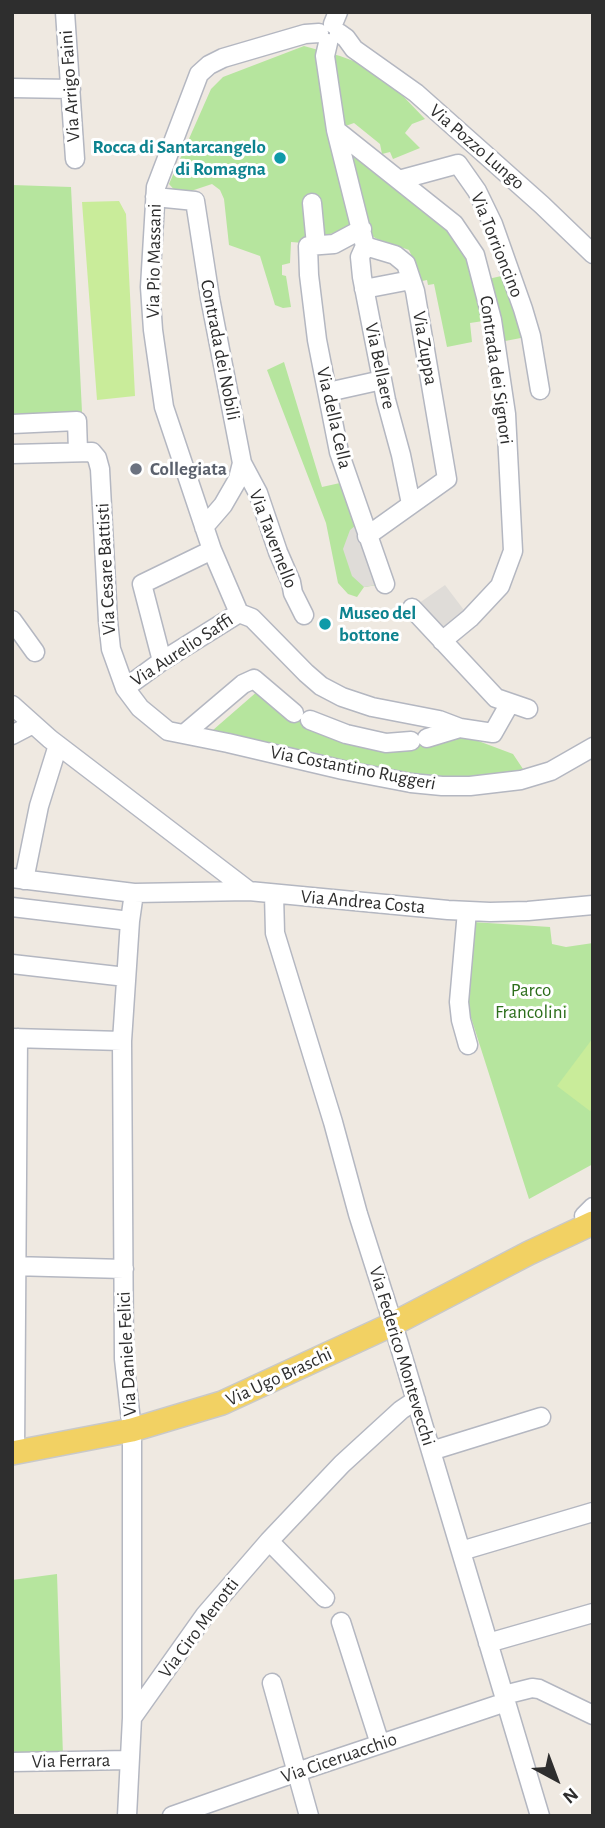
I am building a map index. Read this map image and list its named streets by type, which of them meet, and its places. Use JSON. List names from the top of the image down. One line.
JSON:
{"streets":{"main road":["Via Ugo Braschi"],"street":["Via Arrigo Faini","Via Pozzo Lungo","Via Torrioncino","Via Pio Massani","Via Zuppa","Contrada dei Nobili","Via Bellaere","Contrada dei Signori","Via della Cella","Via Tavernello","Via Cesare Battisti","Via Aurelio Saffi","Via Costantino Ruggeri","Via Andrea Costa","Via Daniele Felici","Via Federico Montevecchi","Via Ciro Menotti","Via Ciceruacchio","Via Ferrara"]},"crossings":[["Via Pozzo Lungo","Via Pio Massani"],["Via Pozzo Lungo","Via Bellaere"],["Via Torrioncino","Contrada dei Signori"],["Via Pio Massani","Contrada dei Nobili"],["Via Pio Massani","Via Bellaere"],["Via Pio Massani","Via Aurelio Saffi"],["Via Zuppa","Via Bellaere"],["Contrada dei Nobili","Via Tavernello"],["Via Bellaere","Contrada dei Signori"],["Via Cesare Battisti","Via Aurelio Saffi"],["Via Cesare Battisti","Via Costantino Ruggeri"],["Via Aurelio Saffi","Via Costantino Ruggeri"],["Via Andrea Costa","Via Daniele Felici"],["Via Andrea Costa","Via Federico Montevecchi"],["Via Daniele Felici","Via Ugo Braschi"],["Via Daniele Felici","Via Ciro Menotti"],["Via Daniele Felici","Via Ferrara"],["Via Federico Montevecchi","Via Ugo Braschi"],["Via Federico Montevecchi","Via Ciro Menotti"],["Via Federico Montevecchi","Via Ciceruacchio"]],"parks":["Parco Francolini"],"places":["Rocca di Santarcangelo di Romagna","Collegiata","Museo del bottone"],"north":"bottom right"}
